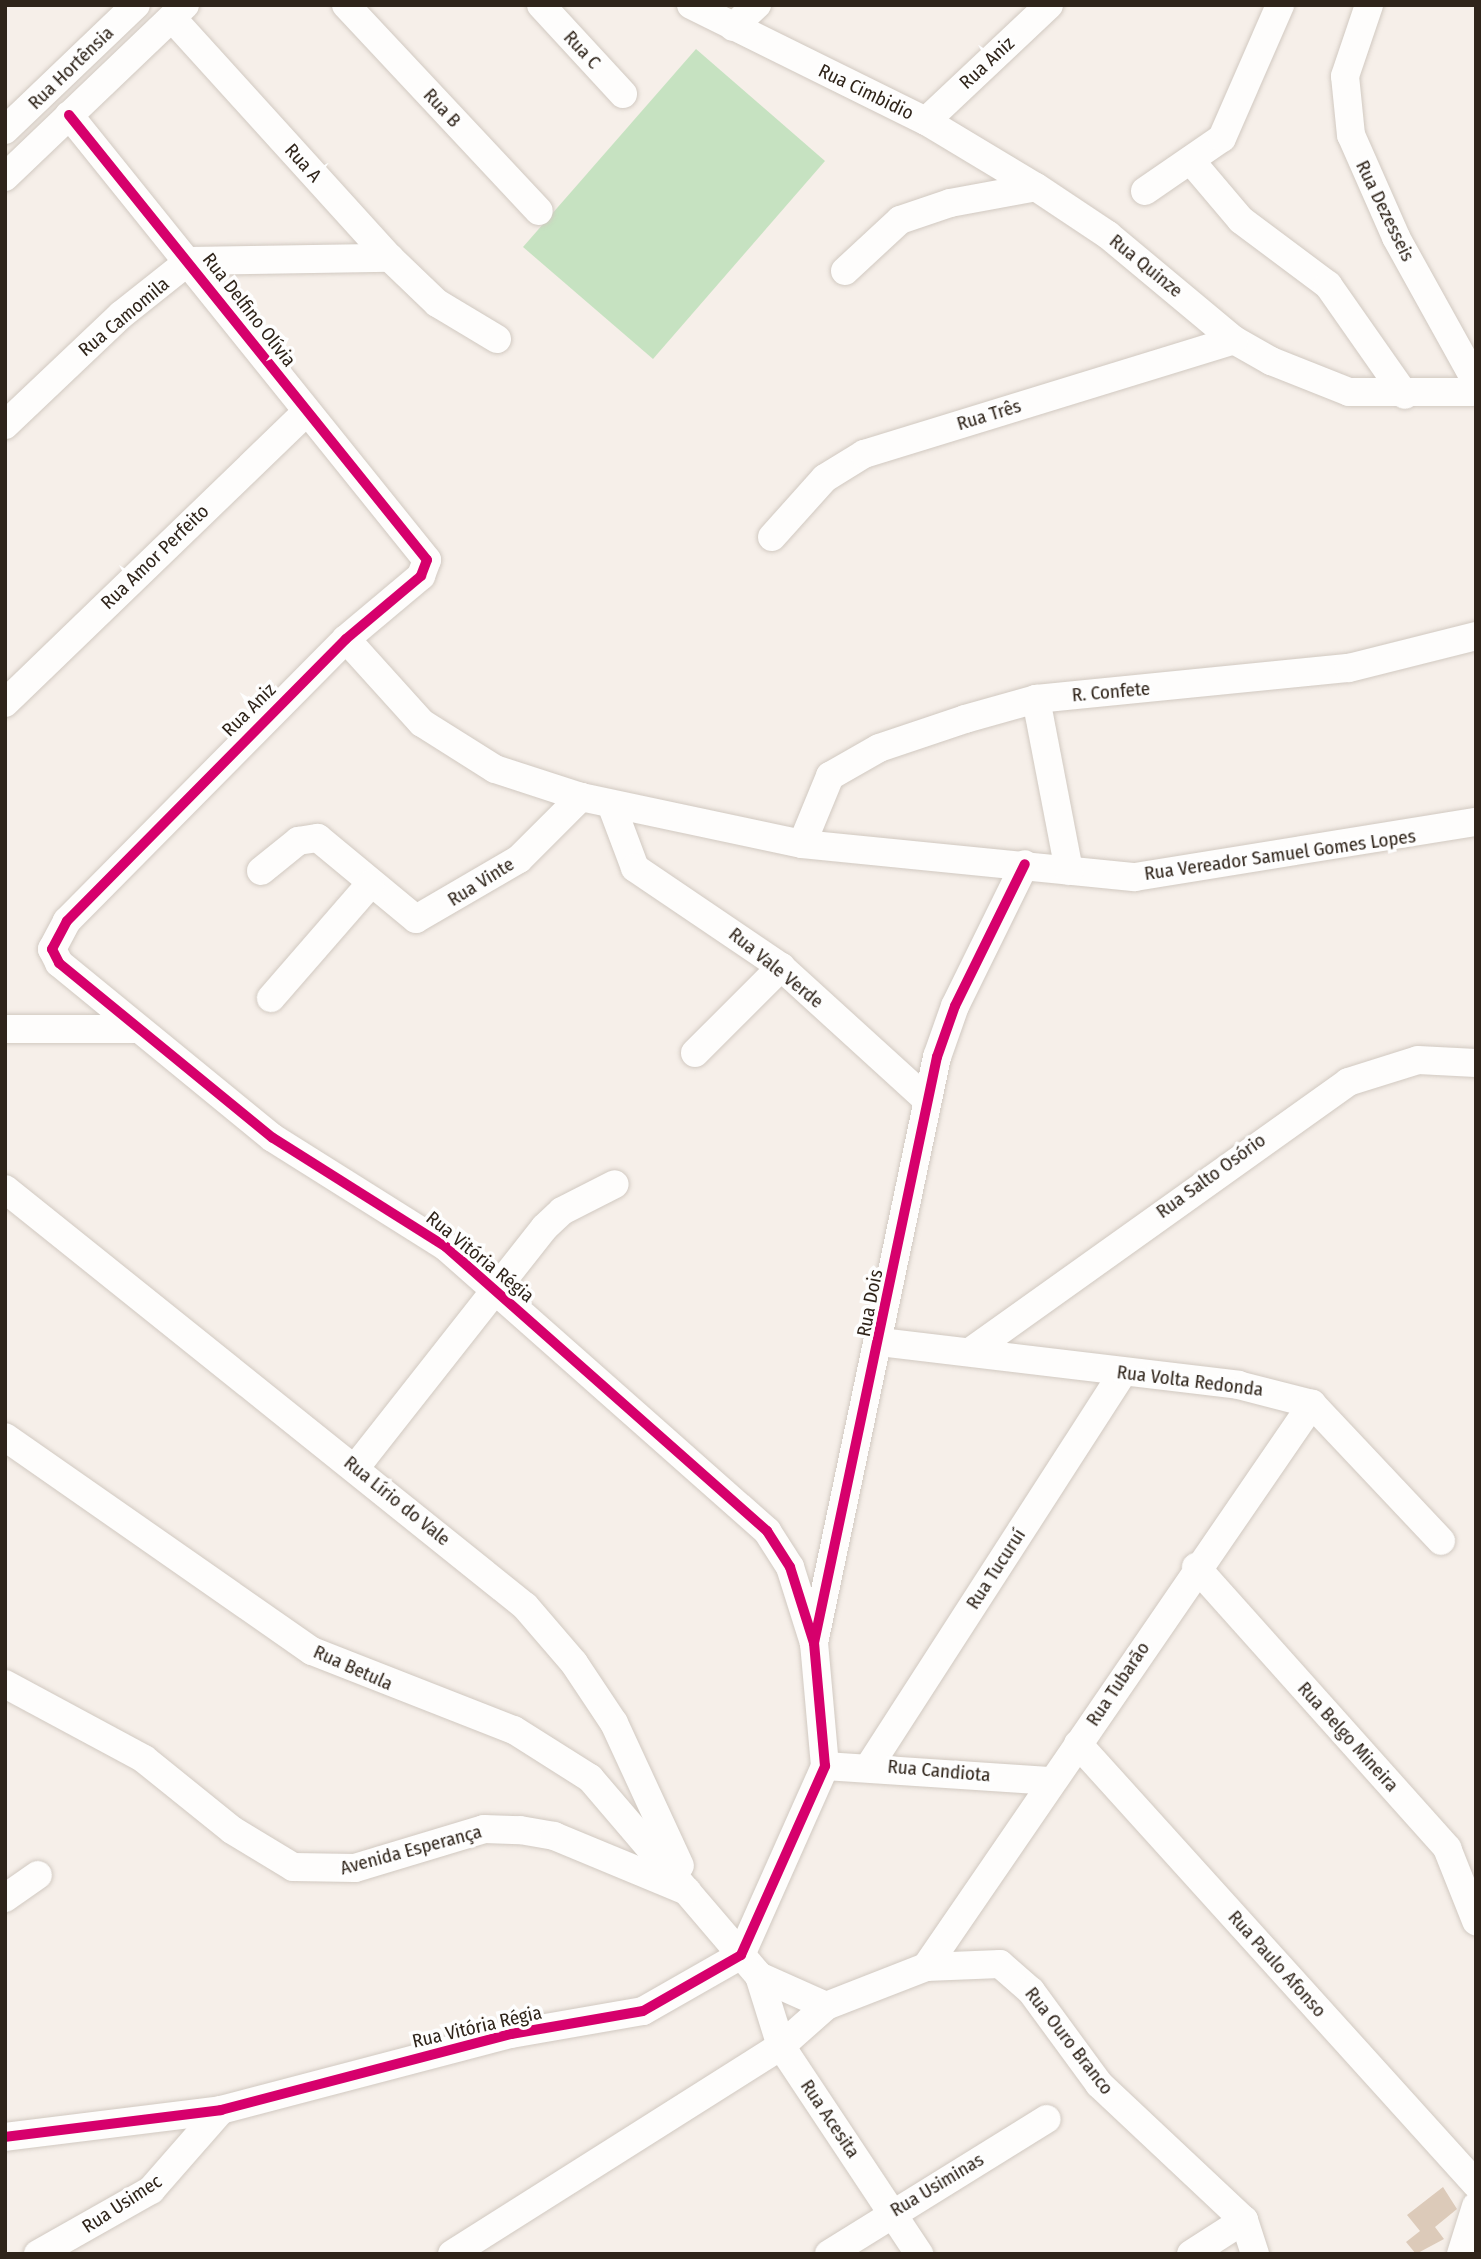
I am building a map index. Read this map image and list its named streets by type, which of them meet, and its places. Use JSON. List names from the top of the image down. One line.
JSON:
{"streets":{"street":["Rua C","Rua Aniz","Rua Hortênsia","Rua Cimbidio","Rua B","Rua A","Rua Dezesseis","Rua Quinze","Rua Delfino Olívia","Rua Camomila","Rua Três","Rua Amor Perfeito","R. Confete","Rua Vereador Samuel Gomes Lopes","Rua Vinte","Rua Vale Verde","Rua Salto Osório","Rua Vitória Régia","Rua Dois","Rua Volta Redonda","Rua Lírio do Vale","Rua Tucuruí","Rua Betula","Rua Tubarão","Rua Belgo Mineira","Rua Candiota","Avenida Esperança","Rua Paulo Afonso","Rua Ouro Branco","Rua Acesita","Rua Usiminas","Rua Usimec"]},"crossings":[["Rua Aniz","Rua Cimbidio"],["Rua Aniz","Rua Delfino Olívia"],["Rua Aniz","Rua Vereador Samuel Gomes Lopes"],["Rua Aniz","Rua Vitória Régia"],["Rua Hortênsia","Rua A"],["Rua Hortênsia","Rua Delfino Olívia"],["Rua Cimbidio","Rua Quinze"],["Rua Dezesseis","Rua Quinze"],["Rua Quinze","Rua Três"],["Rua Delfino Olívia","Rua Camomila"],["Rua Delfino Olívia","Rua Amor Perfeito"],["R. Confete","Rua Vereador Samuel Gomes Lopes"],["Rua Vereador Samuel Gomes Lopes","Rua Vinte"],["Rua Vereador Samuel Gomes Lopes","Rua Vale Verde"],["Rua Vereador Samuel Gomes Lopes","Rua Dois"],["Rua Vale Verde","Rua Dois"],["Rua Salto Osório","Rua Volta Redonda"],["Rua Vitória Régia","Rua Dois"],["Rua Vitória Régia","Rua Usimec"],["Rua Dois","Rua Volta Redonda"],["Rua Dois","Rua Candiota"],["Rua Volta Redonda","Rua Tucuruí"],["Rua Volta Redonda","Rua Tubarão"],["Rua Lírio do Vale","Rua Betula"],["Rua Lírio do Vale","Avenida Esperança"],["Rua Tucuruí","Rua Candiota"],["Rua Betula","Avenida Esperança"],["Rua Tubarão","Rua Belgo Mineira"],["Rua Tubarão","Rua Candiota"],["Rua Tubarão","Rua Paulo Afonso"],["Rua Tubarão","Rua Ouro Branco"],["Rua Ouro Branco","Rua Acesita"],["Rua Acesita","Rua Usiminas"]]}
